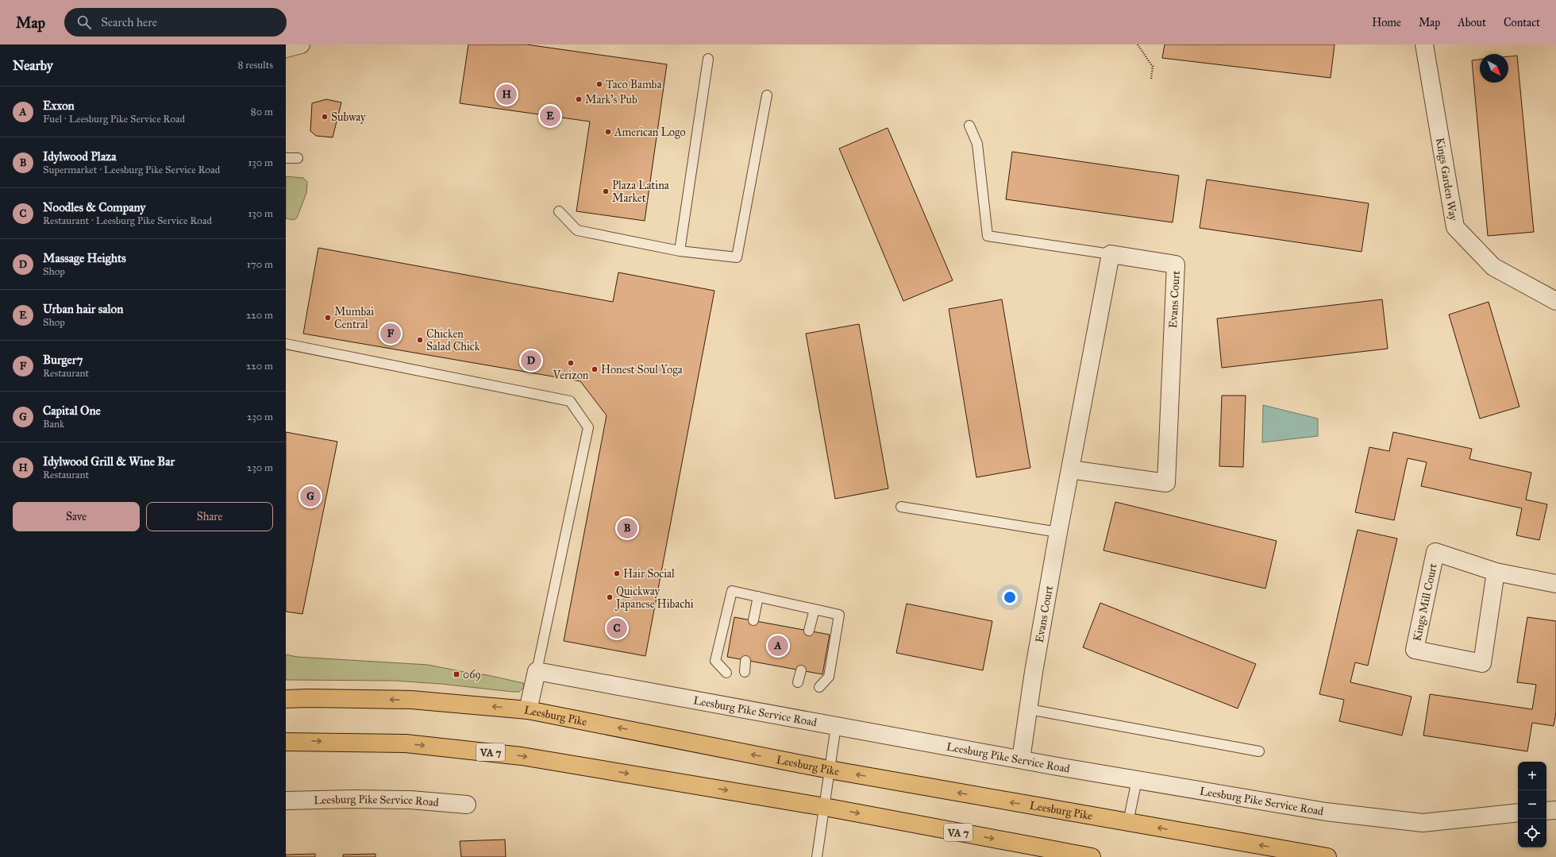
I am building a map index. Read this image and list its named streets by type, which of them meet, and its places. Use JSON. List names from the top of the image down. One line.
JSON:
{"streets":{"main road":["Leesburg Pike","VA 7"],"street":["Kings Garden Way","Evans Court","Kings Mill Court","Leesburg Pike Service Road"]},"crossings":[["Evans Court","Leesburg Pike Service Road"]],"places":{"other":["Taco Bamba","Mark's Pub","Subway","American Logo","Plaza Latina Market","Mumbai Central","Chicken Salad Chick","Verizon","Honest Soul Yoga","Hair Social","Quickway Japanese Hibachi"],"transit":["069"]},"north":"bottom right","page":{"header":"Map","search":"Search here","nav":["Home","Map","About","Contact"],"heading":["Nearby","8 results"],"pins":["H","E","F","D","G","B","C","A"],"list":[{"mark":"A","name":"Exxon","note":"Fuel · Leesburg Pike Service Road","value":"80 m"},{"mark":"B","name":"Idylwood Plaza","note":"Supermarket · Leesburg Pike Service Road","value":"130 m"},{"mark":"C","name":"Noodles & Company","note":"Restaurant · Leesburg Pike Service Road","value":"130 m"},{"mark":"D","name":"Massage Heights","note":"Shop","value":"170 m"},{"mark":"E","name":"Urban hair salon","note":"Shop","value":"220 m"},{"mark":"F","name":"Burger7","note":"Restaurant","value":"220 m"},{"mark":"G","name":"Capital One","note":"Bank","value":"230 m"},{"mark":"H","name":"Idylwood Grill & Wine Bar","note":"Restaurant","value":"230 m"}],"buttons":["Save","Share"],"map_buttons":["+","−"]}}
